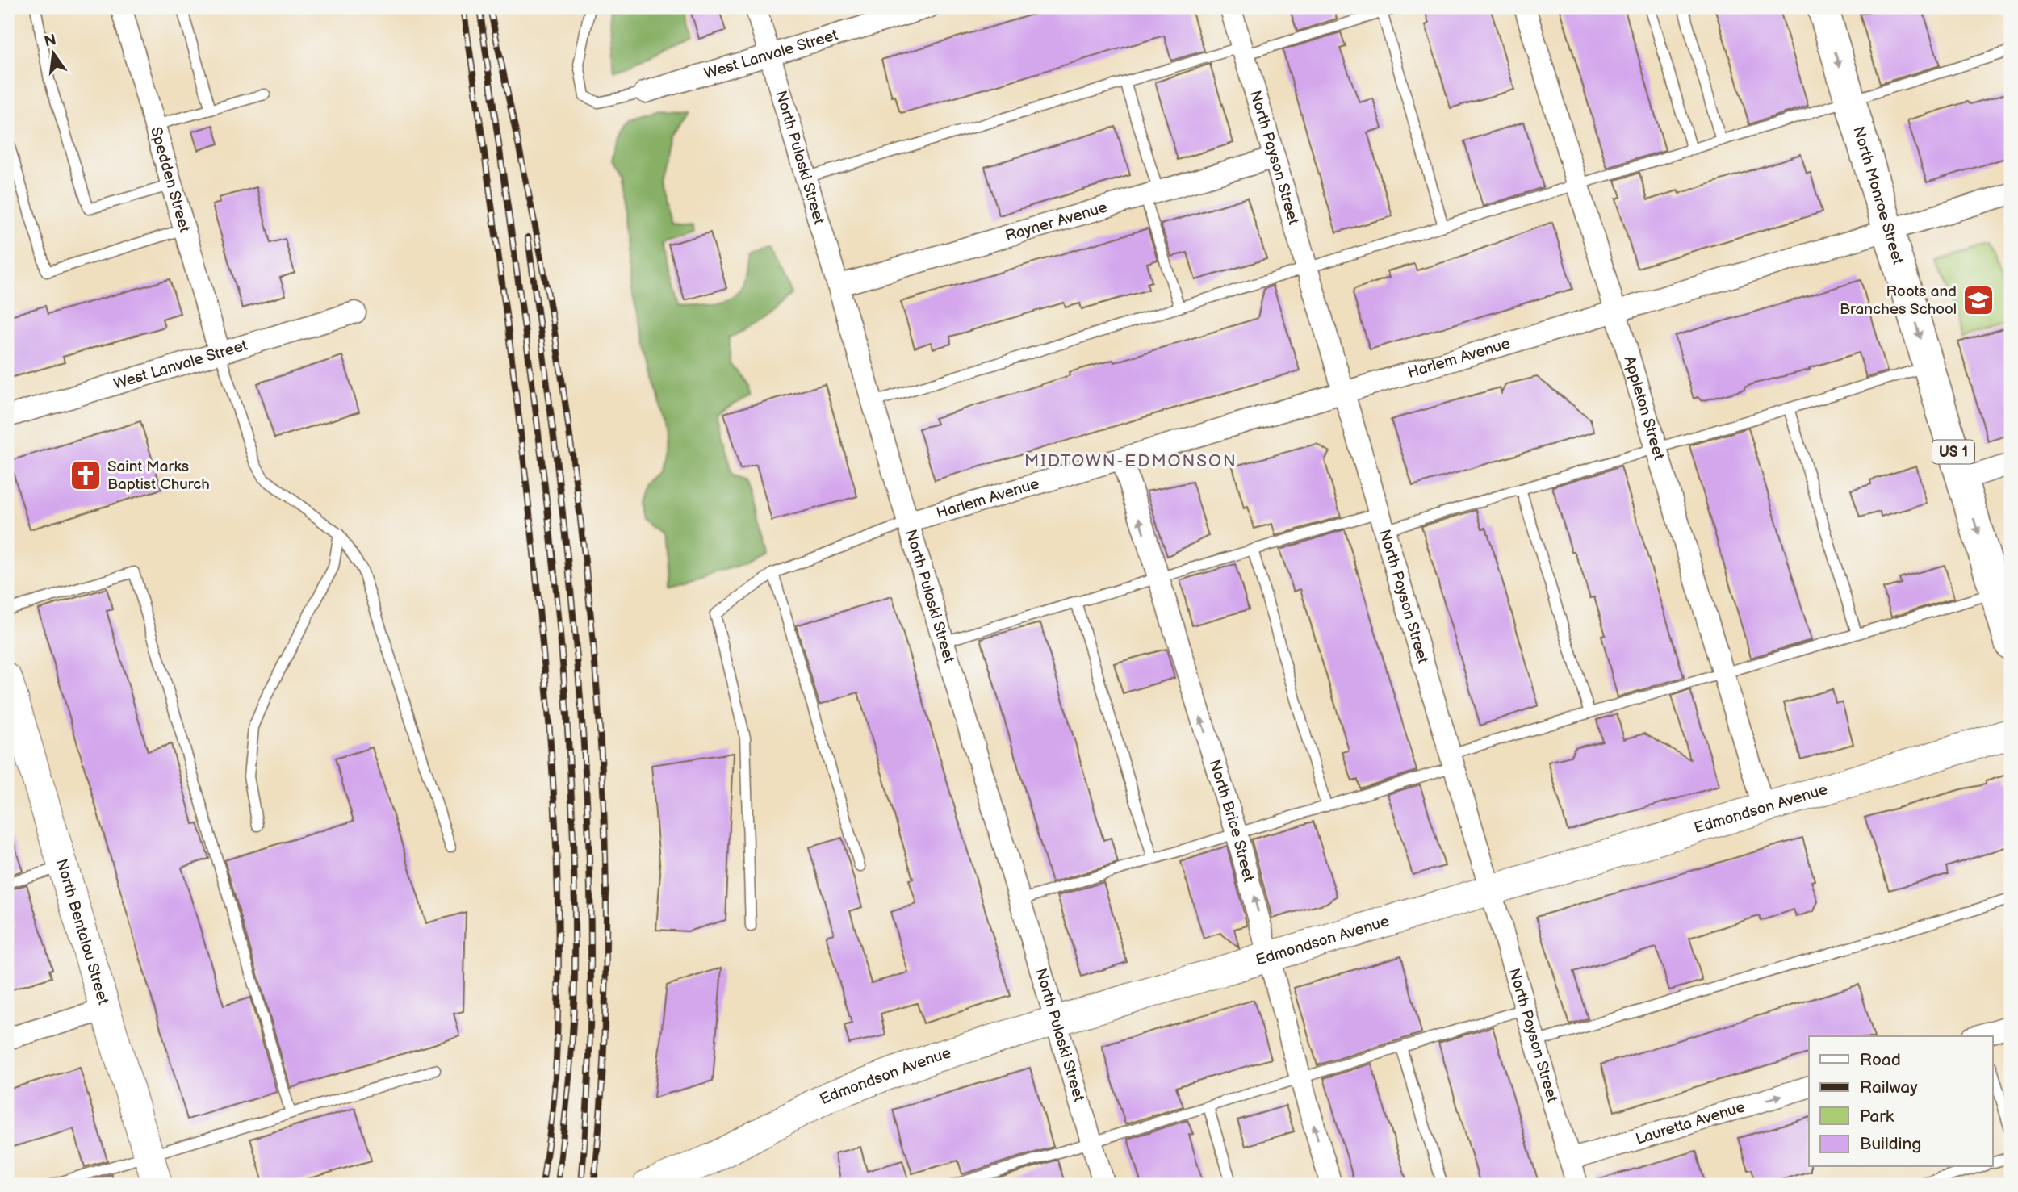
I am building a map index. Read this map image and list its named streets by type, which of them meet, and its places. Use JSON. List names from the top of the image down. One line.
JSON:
{"streets":{"main road":["North Monroe Street","US 1","Edmondson Avenue","North Bentalou Street"],"street":["West Lanvale Street","North Pulaski Street","North Payson Street","Spedden Street","Rayner Avenue","Harlem Avenue","Appleton Street","North Brice Street","Lauretta Avenue"]},"crossings":[["West Lanvale Street","North Pulaski Street"],["West Lanvale Street","Spedden Street"],["North Pulaski Street","Rayner Avenue"],["North Pulaski Street","Harlem Avenue"],["North Pulaski Street","Edmondson Avenue"],["North Payson Street","Rayner Avenue"],["North Payson Street","Harlem Avenue"],["North Payson Street","Edmondson Avenue"],["North Payson Street","Lauretta Avenue"],["North Monroe Street","Harlem Avenue"],["Harlem Avenue","Appleton Street"],["Harlem Avenue","North Brice Street"],["Appleton Street","Edmondson Avenue"],["Edmondson Avenue","North Brice Street"]],"one_way":["North Monroe Street","North Brice Street","Lauretta Avenue"],"districts":["MIDTOWN-EDMONSON"],"places":{"school or university":["Roots and Branches School"],"church":["Saint Marks Baptist Church"]},"legend":["Road","Railway","Park","Building"],"north":"top"}
